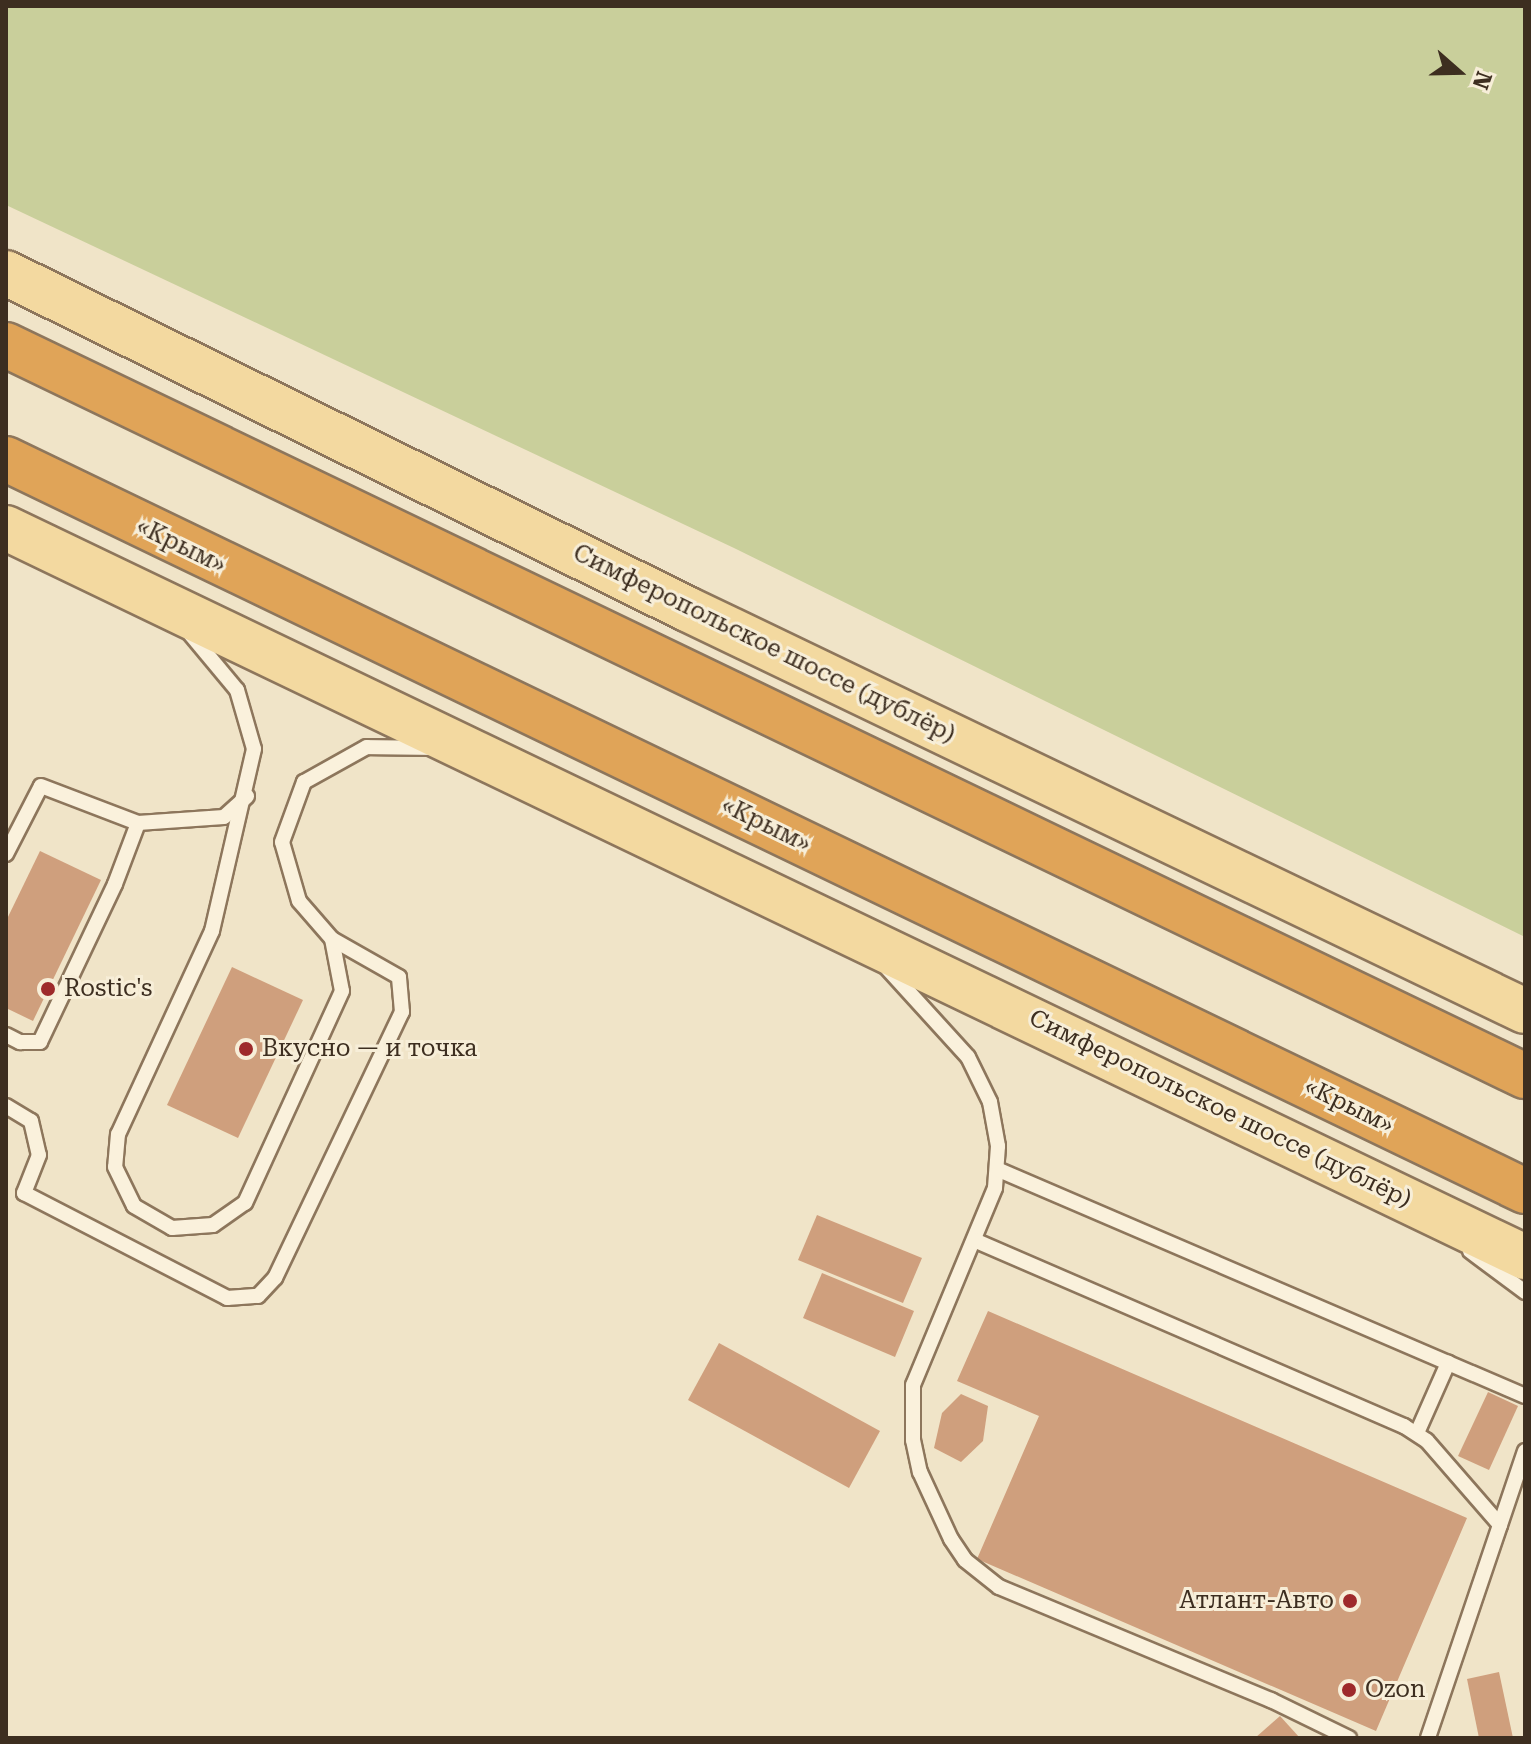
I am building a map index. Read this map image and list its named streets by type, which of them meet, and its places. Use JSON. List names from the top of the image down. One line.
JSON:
{"streets":{"highway":["«Крым»"],"main road":["Симферопольское шоссе (дублёр)"]},"places":["Rostic's","Вкусно — и точка","Атлант-Авто","Ozon"],"north":"right"}
